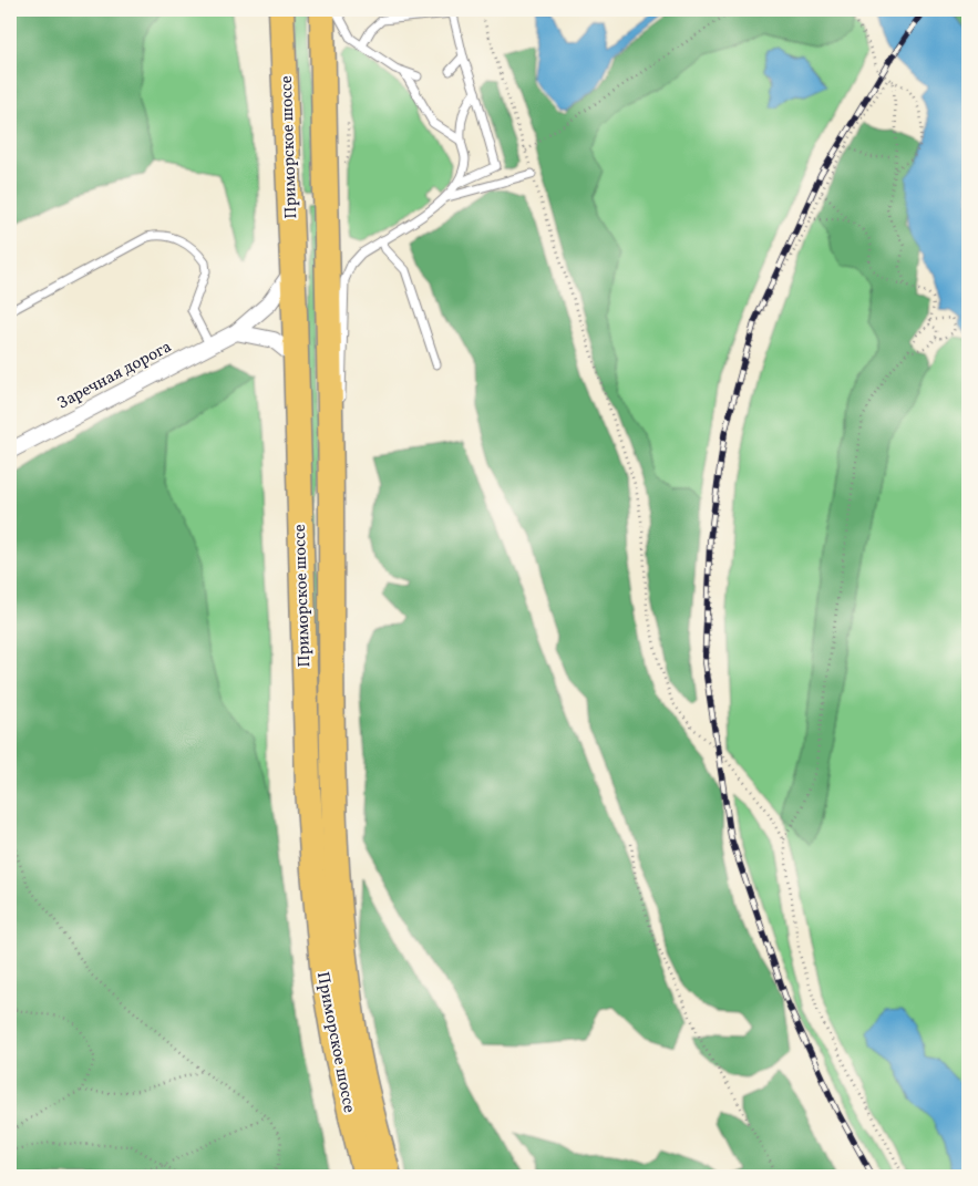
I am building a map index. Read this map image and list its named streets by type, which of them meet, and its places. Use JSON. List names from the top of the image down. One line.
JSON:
{"streets":{"highway":["Приморское шоссе"],"street":["Заречная дорога"]},"crossings":[["Приморское шоссе","Заречная дорога"]]}
